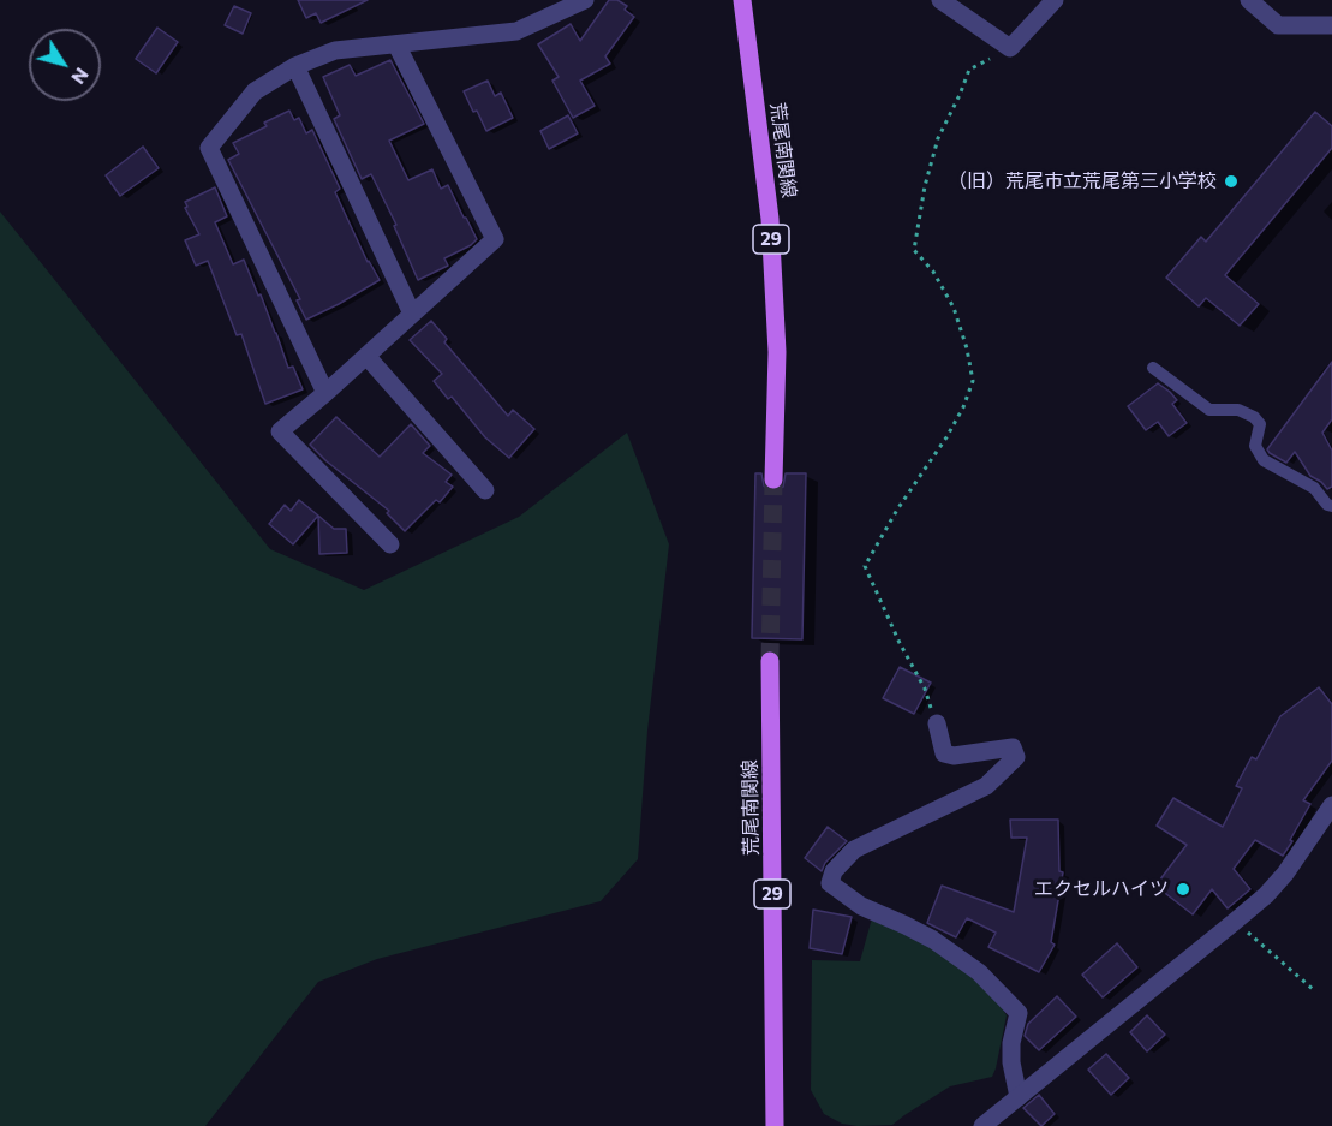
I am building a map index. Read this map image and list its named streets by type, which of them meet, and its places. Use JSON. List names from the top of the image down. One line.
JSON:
{"streets":{"main road":["荒尾南関線","29"]},"places":["（旧）荒尾市立荒尾第三小学校","エクセルハイツ"],"north":"bottom right"}
